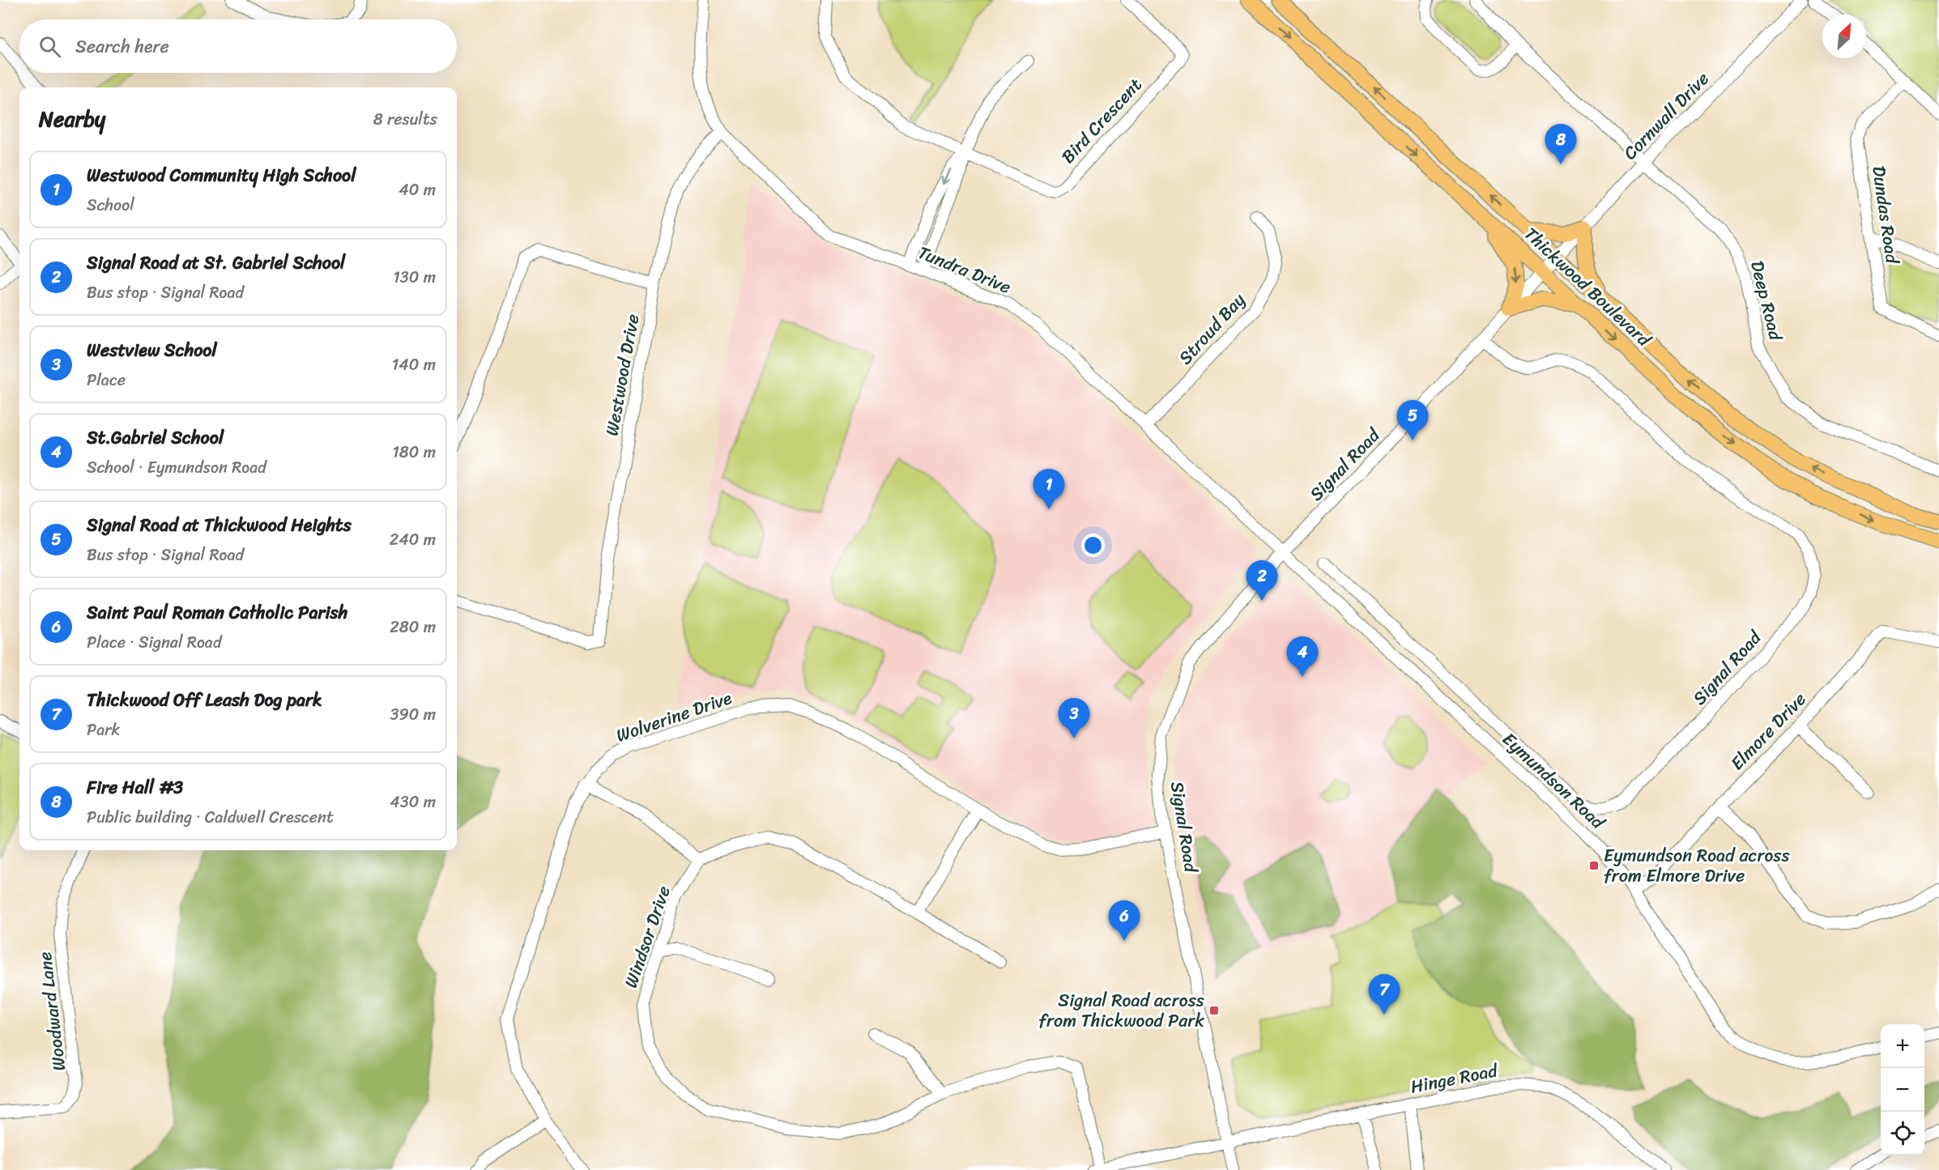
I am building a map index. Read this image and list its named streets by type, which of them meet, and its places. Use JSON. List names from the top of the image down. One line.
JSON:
{"streets":{"main road":["Thickwood Boulevard"],"street":["Cornwall Drive","Bird Crescent","Dundas Road","Tundra Drive","Deep Road","Stroud Bay","Westwood Drive","Signal Road","Wolverine Drive","Elmore Drive","Eymundson Road","Windsor Drive","Woodward Lane","Hinge Road"]},"crossings":[["Cornwall Drive","Thickwood Boulevard"],["Cornwall Drive","Deep Road"],["Cornwall Drive","Signal Road"],["Tundra Drive","Stroud Bay"],["Tundra Drive","Westwood Drive"],["Tundra Drive","Signal Road"],["Tundra Drive","Eymundson Road"],["Thickwood Boulevard","Signal Road"],["Signal Road","Wolverine Drive"],["Signal Road","Eymundson Road"],["Signal Road","Hinge Road"],["Elmore Drive","Eymundson Road"]],"places":{"transit":["Eymundson Road across from Elmore Drive","Signal Road across from Thickwood Park"]},"north":"top right","page":{"search":"Search here","heading":["Nearby","8 results"],"pins":["8","5","1","2","4","3","6","7"],"list":[{"mark":"1","name":"Westwood Community High School","note":"School","value":"40 m"},{"mark":"2","name":"Signal Road at St. Gabriel School","note":"Bus stop · Signal Road","value":"130 m"},{"mark":"3","name":"Westview School","note":"Place","value":"140 m"},{"mark":"4","name":"St.Gabriel School","note":"School · Eymundson Road","value":"180 m"},{"mark":"5","name":"Signal Road at Thickwood Heights","note":"Bus stop · Signal Road","value":"240 m"},{"mark":"6","name":"Saint Paul Roman Catholic Parish","note":"Place · Signal Road","value":"280 m"},{"mark":"7","name":"Thickwood Off Leash Dog park","note":"Park","value":"390 m"},{"mark":"8","name":"Fire Hall #3","note":"Public building · Caldwell Crescent","value":"430 m"}],"map_buttons":["+","−"]}}
